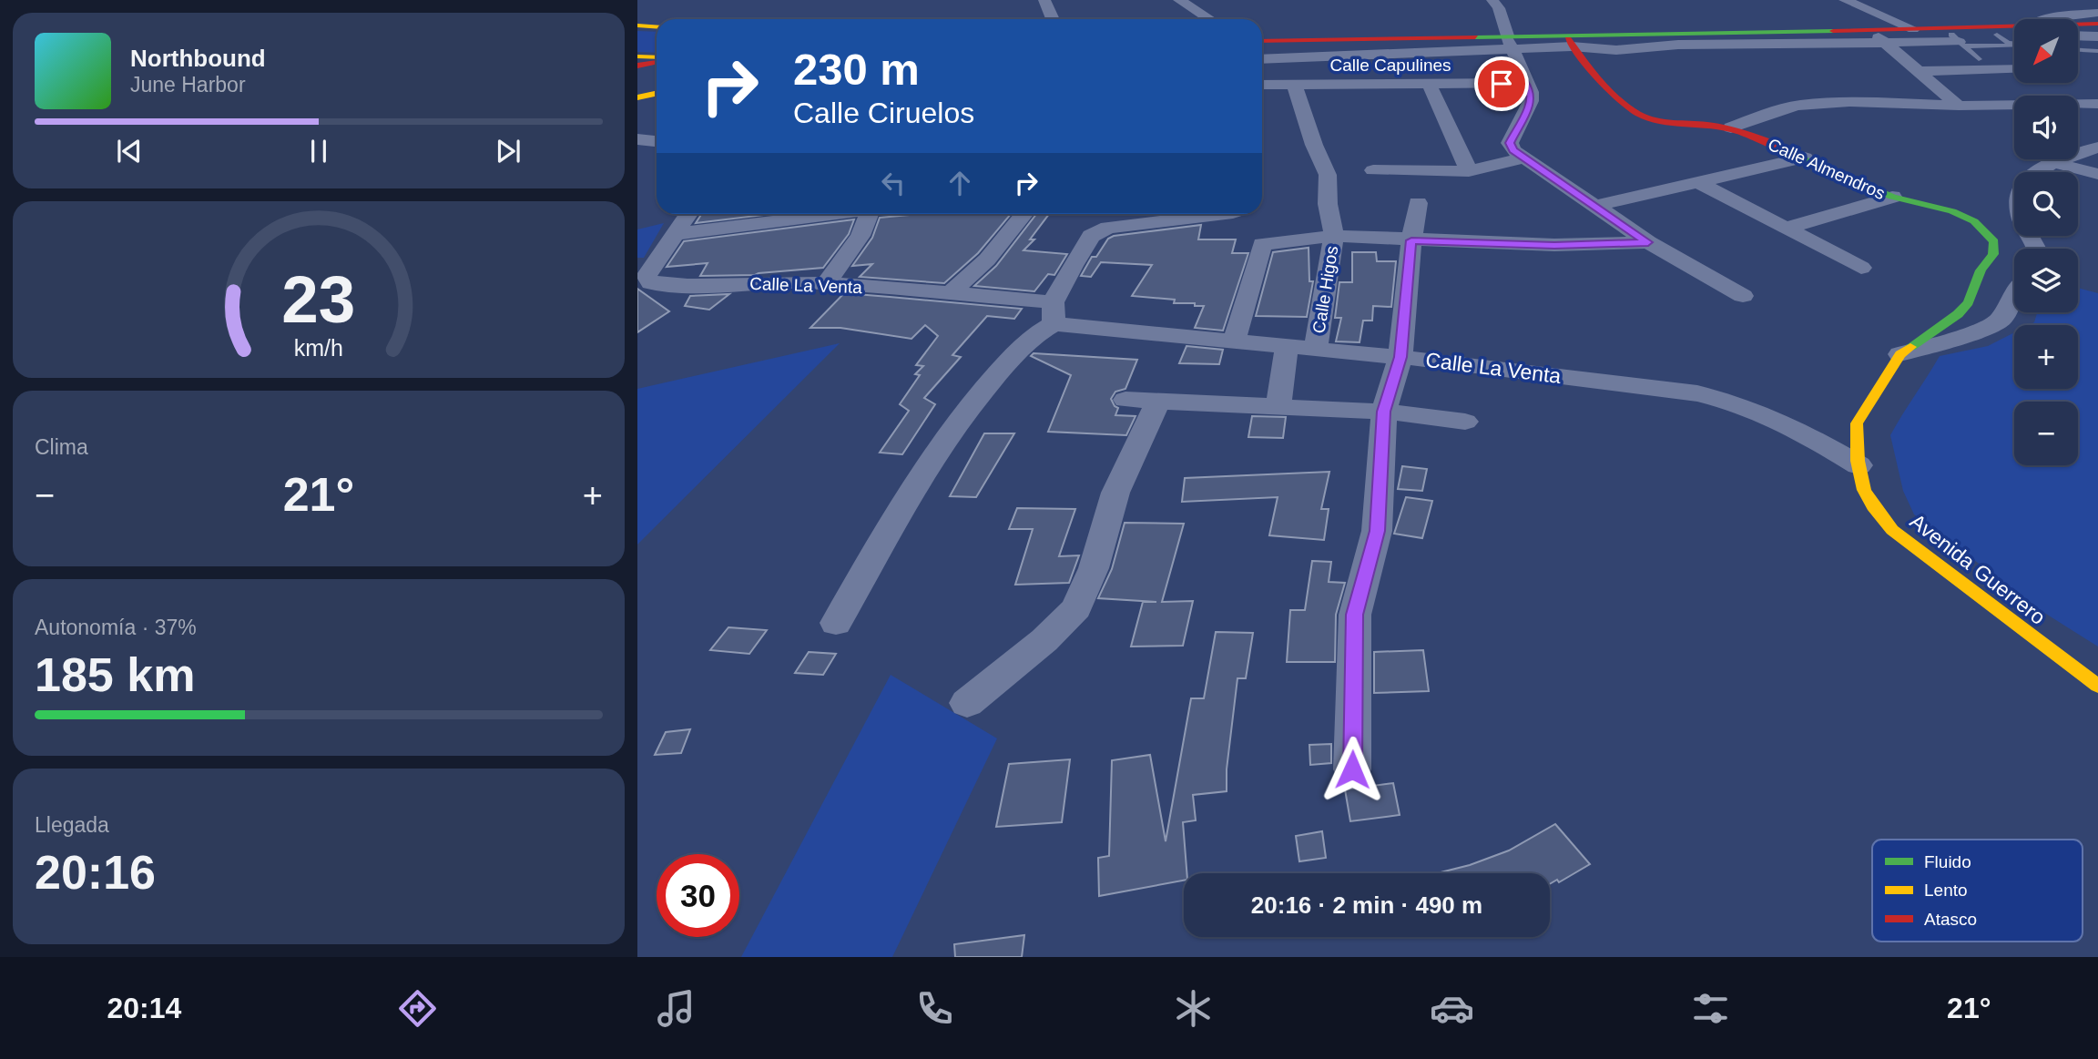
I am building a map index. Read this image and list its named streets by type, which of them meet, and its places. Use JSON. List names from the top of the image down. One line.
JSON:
{"streets":{"main road":["Calle Almendros","Avenida Guerrero"],"street":["Calle Capulines","Calle La Venta","Calle Higos"]},"crossings":[["Calle Capulines","Calle Higos"],["Calle Almendros","Avenida Guerrero"],["Calle La Venta","Calle Higos"],["Calle La Venta","Avenida Guerrero"]],"legend":["Fluido","Lento","Atasco"],"north":"bottom left","page":{"map_buttons":["+","−"],"turn":["230 m","Calle Ciruelos"],"song":["Northbound","June Harbor"],"tile":["Clima",["Autonomía · 37%","185 km"],["Llegada","20:16"]],"heat":["−","21°","+"],"limit":"30","trip":"20:16 · 2 min · 490 m","tabs":["20:14","21°"],"gauge":["23","km/h"]}}
